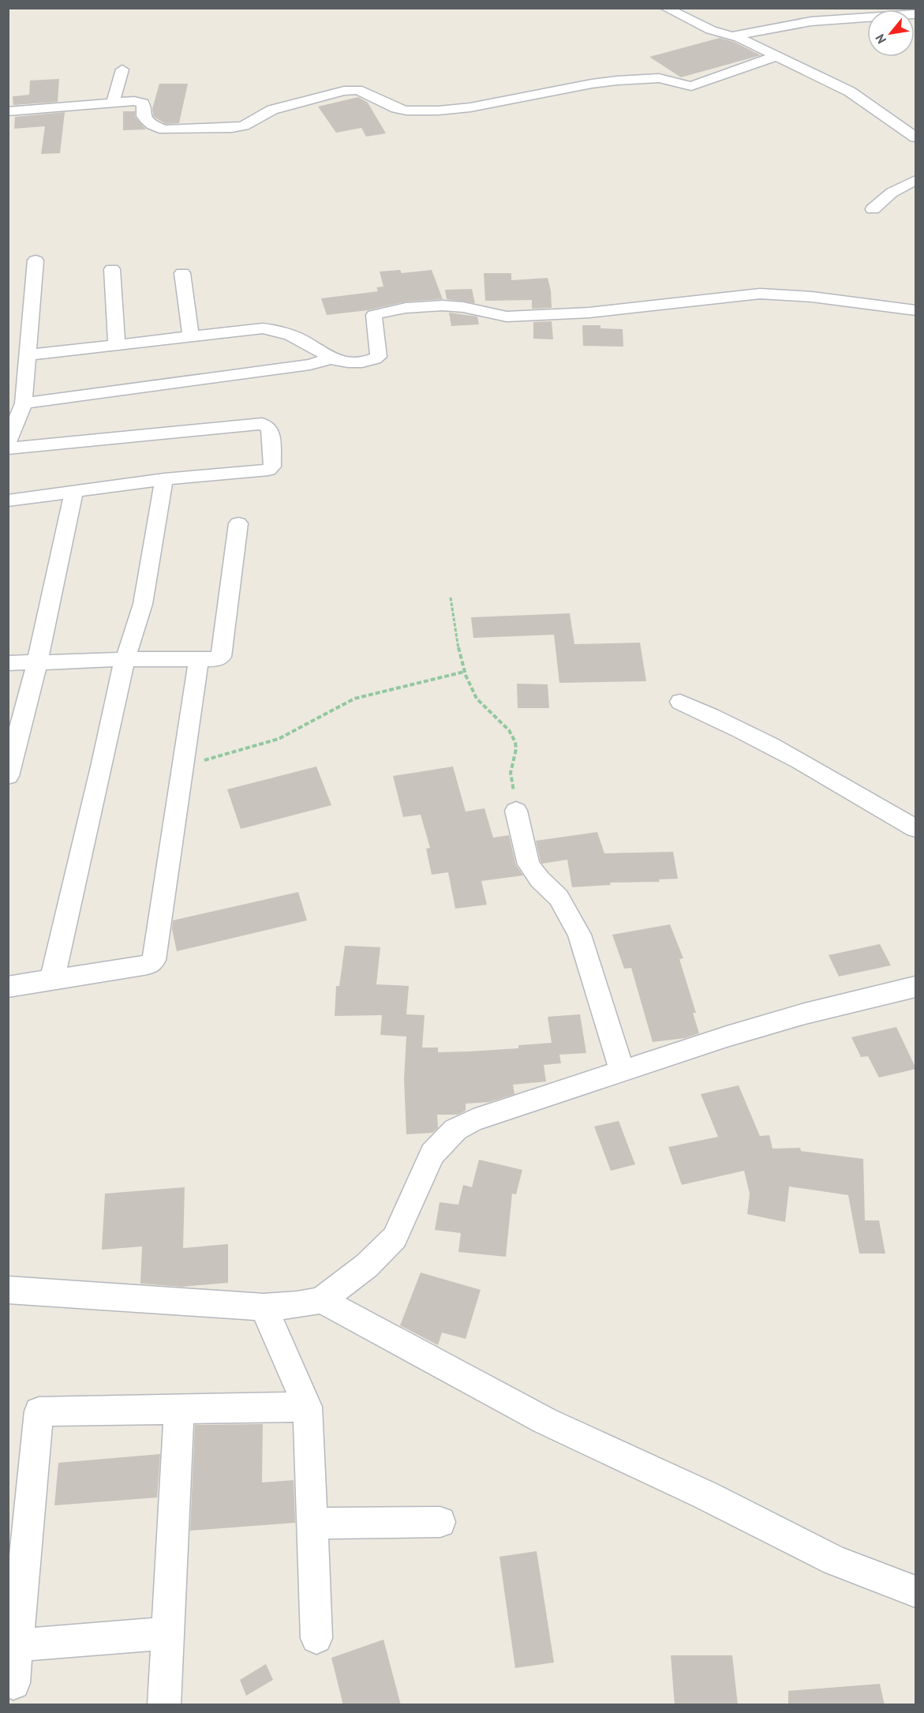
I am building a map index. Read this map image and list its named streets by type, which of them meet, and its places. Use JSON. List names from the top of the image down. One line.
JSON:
{"north":"bottom left"}
